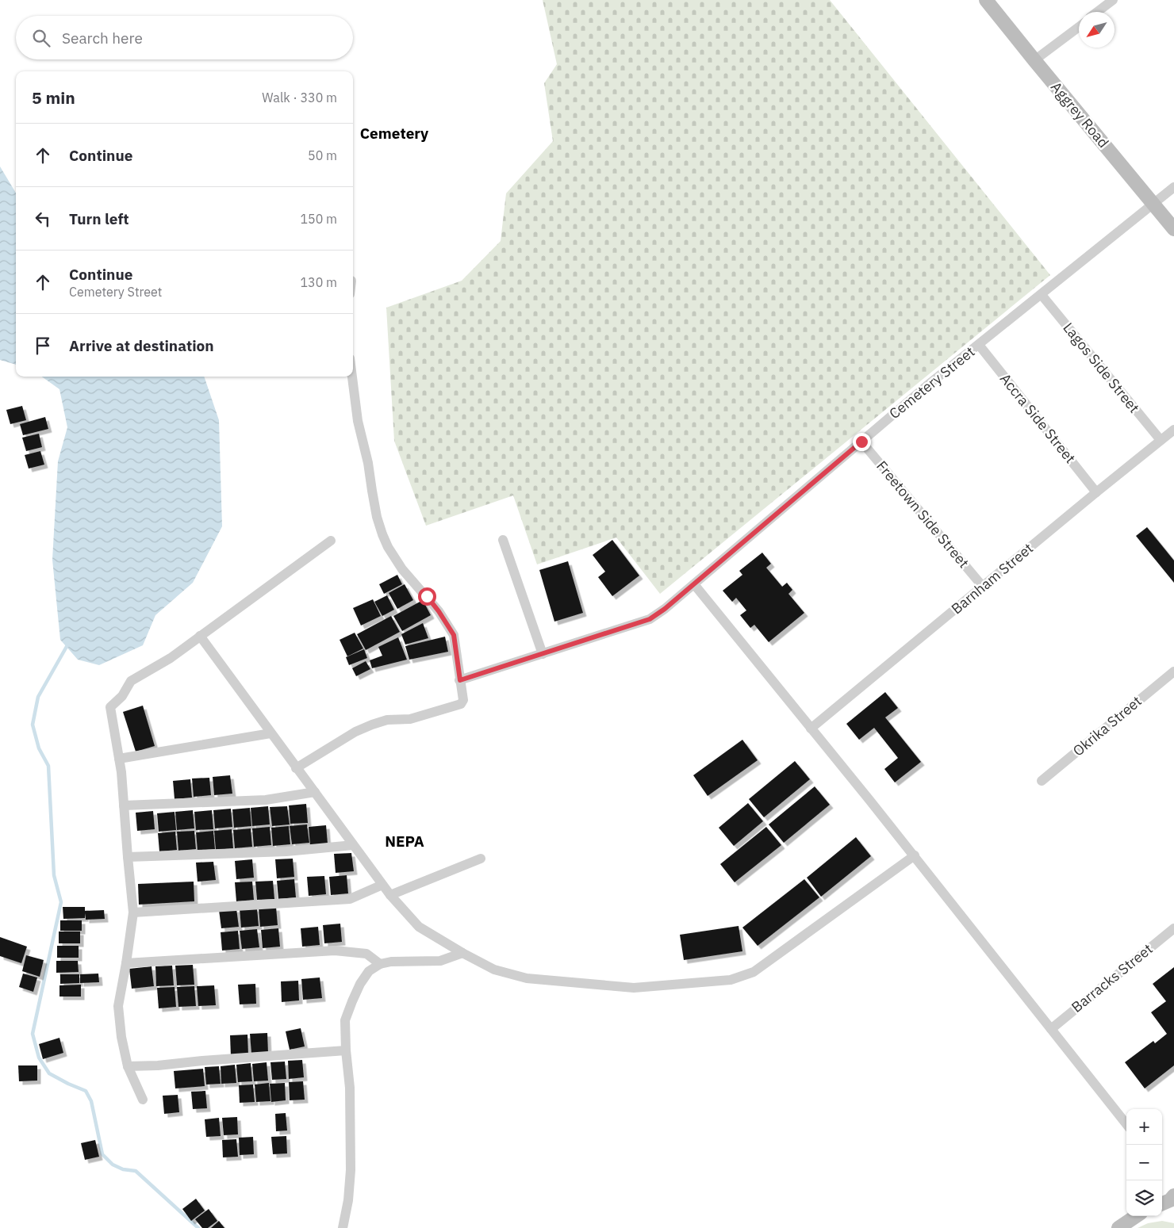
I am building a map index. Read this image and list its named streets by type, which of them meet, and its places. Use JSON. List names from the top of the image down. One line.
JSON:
{"streets":{"street":["Aggrey Road","Lagos Side Street","Cemetery Street","Accra Side Street","Freetown Side Street","Barnham Street","Okrika Street","Barracks Street"]},"crossings":[["Aggrey Road","Cemetery Street"],["Lagos Side Street","Cemetery Street"],["Lagos Side Street","Barnham Street"],["Cemetery Street","Accra Side Street"],["Cemetery Street","Freetown Side Street"],["Accra Side Street","Barnham Street"],["Freetown Side Street","Barnham Street"]],"districts":["Cemetery","NEPA"],"north":"bottom left","page":{"search":"Search here","heading":["5 min","Walk · 330 m"],"list":[["Continue","50 m"],["Turn left","150 m"],["Continue","Cemetery Street","130 m"],"Arrive at destination"],"map_buttons":["+","−"]}}
